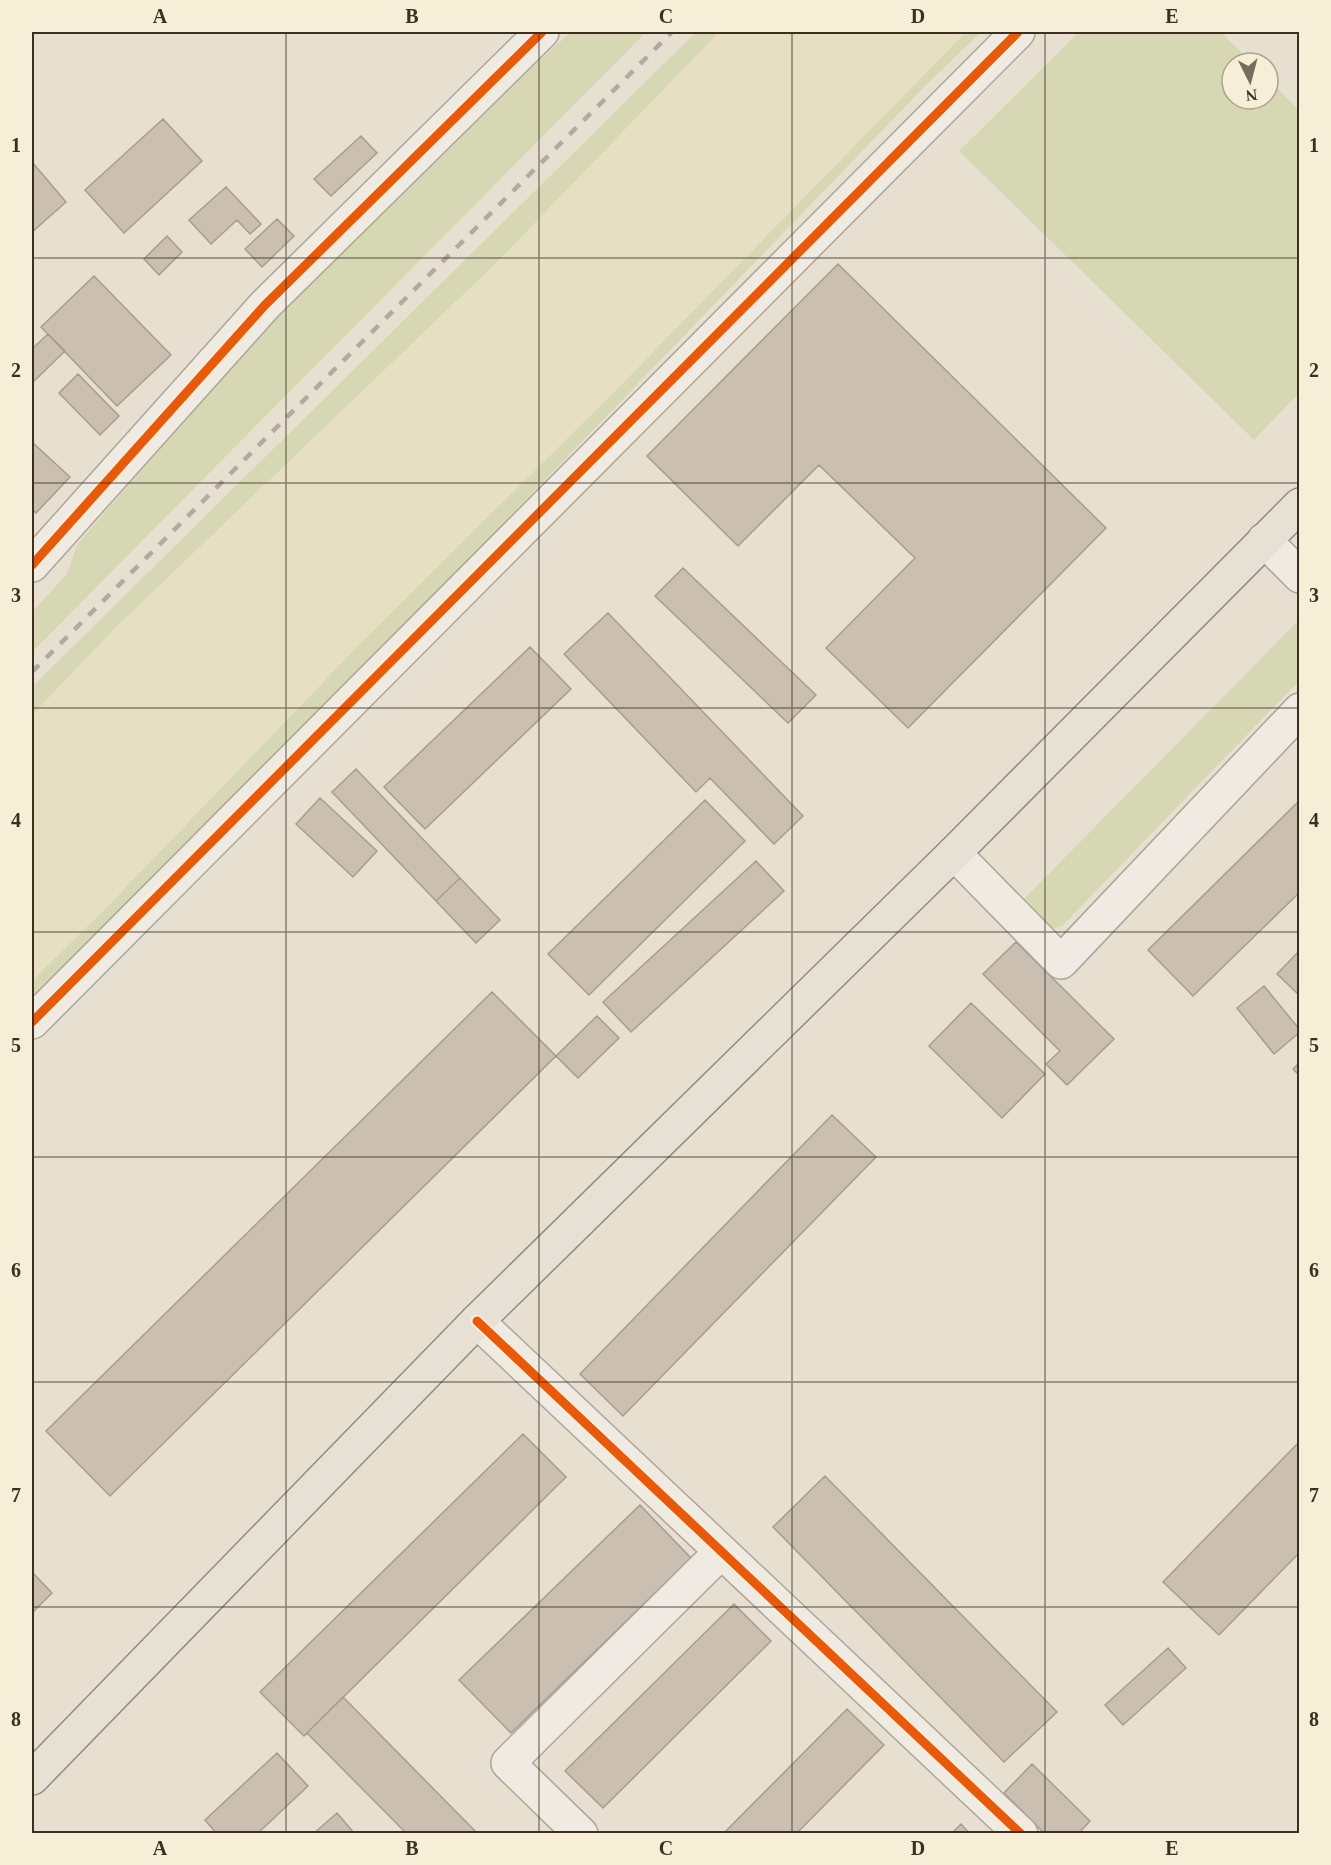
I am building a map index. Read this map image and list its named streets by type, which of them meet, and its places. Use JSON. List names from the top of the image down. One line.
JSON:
{"north":"bottom","grid":{"columns":["A","B","C","D","E"],"rows":["1","2","3","4","5","6","7","8"]}}
